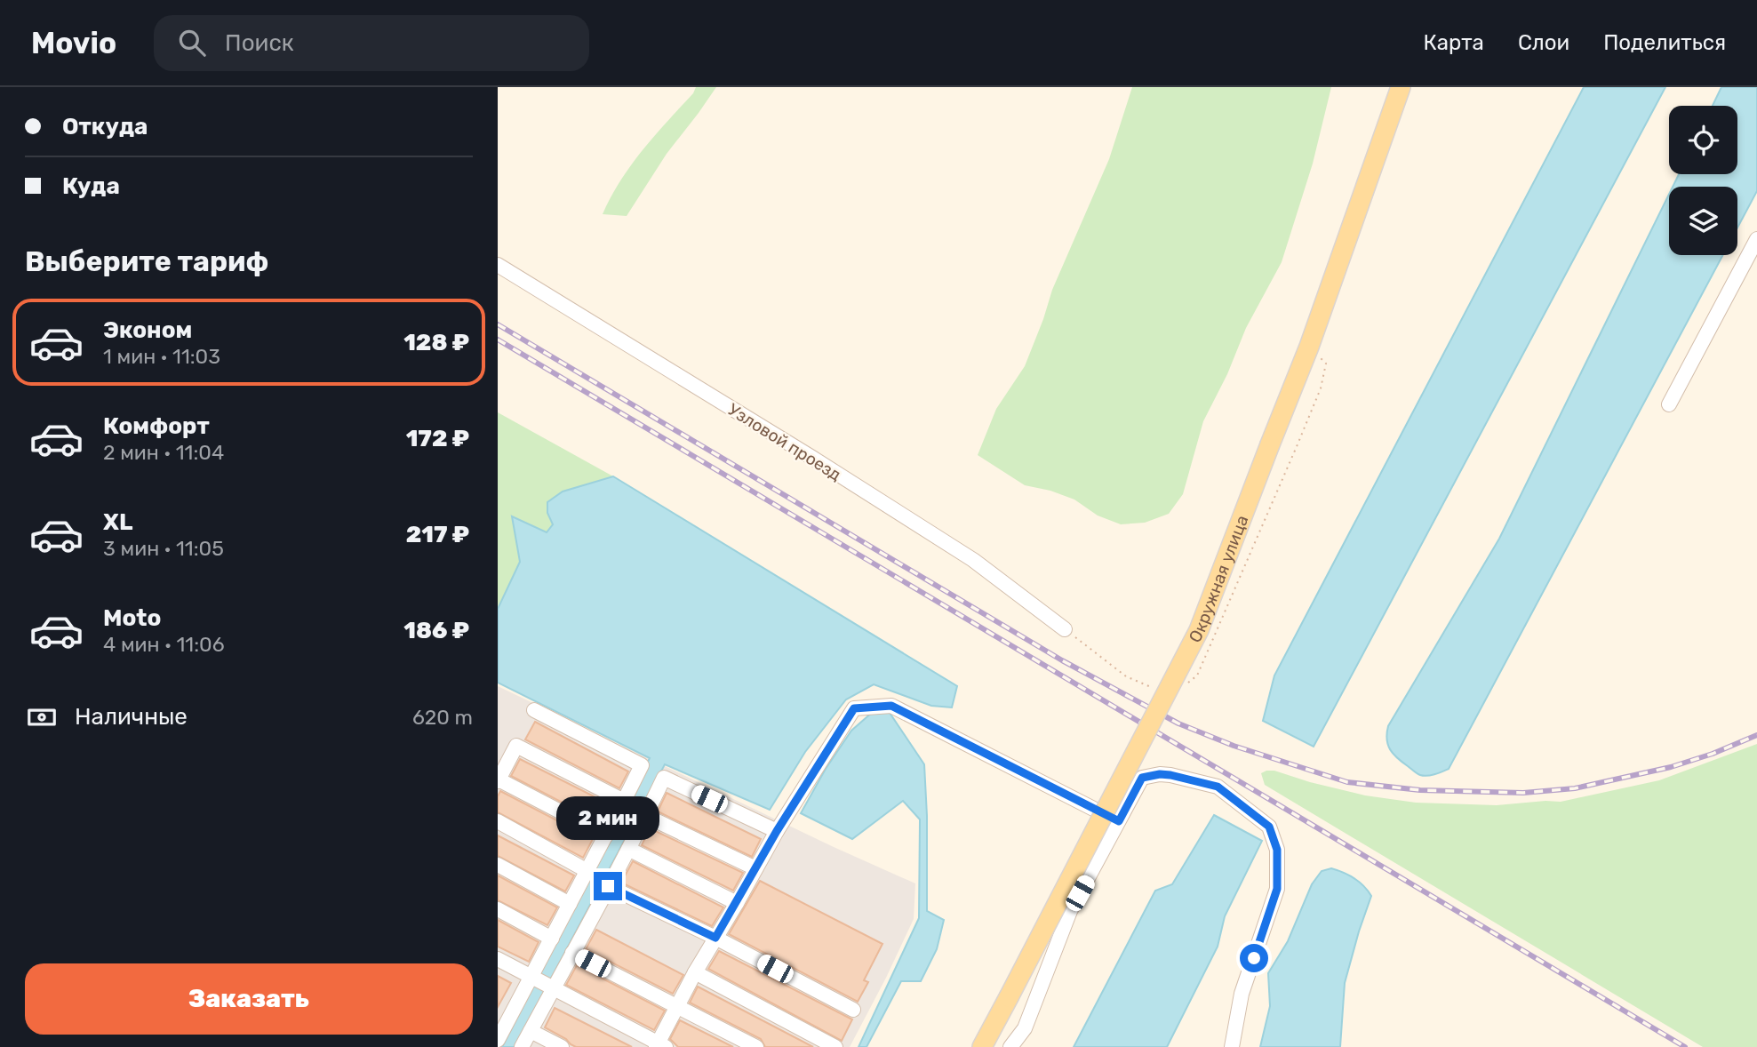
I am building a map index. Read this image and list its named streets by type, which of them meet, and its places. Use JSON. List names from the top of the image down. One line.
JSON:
{"streets":{"main road":["Окружная улица"],"street":["Узловой проезд"]},"page":{"header":"Movio","search":"Поиск","nav":["Карта","Слои","Поделиться"],"banner":["Откуда","Куда"],"heading":"Выберите тариф","list":[{"name":"Эконом","note":"1 мин · 11:03","value":"128 ₽"},{"name":"Комфорт","note":"2 мин · 11:04","value":"172 ₽"},{"name":"XL","note":"3 мин · 11:05","value":"217 ₽"},{"name":"Moto","note":"4 мин · 11:06","value":"186 ₽"}],"pay":["Наличные","620 m"],"bubble":"2 мин","buttons":"Заказать"}}
